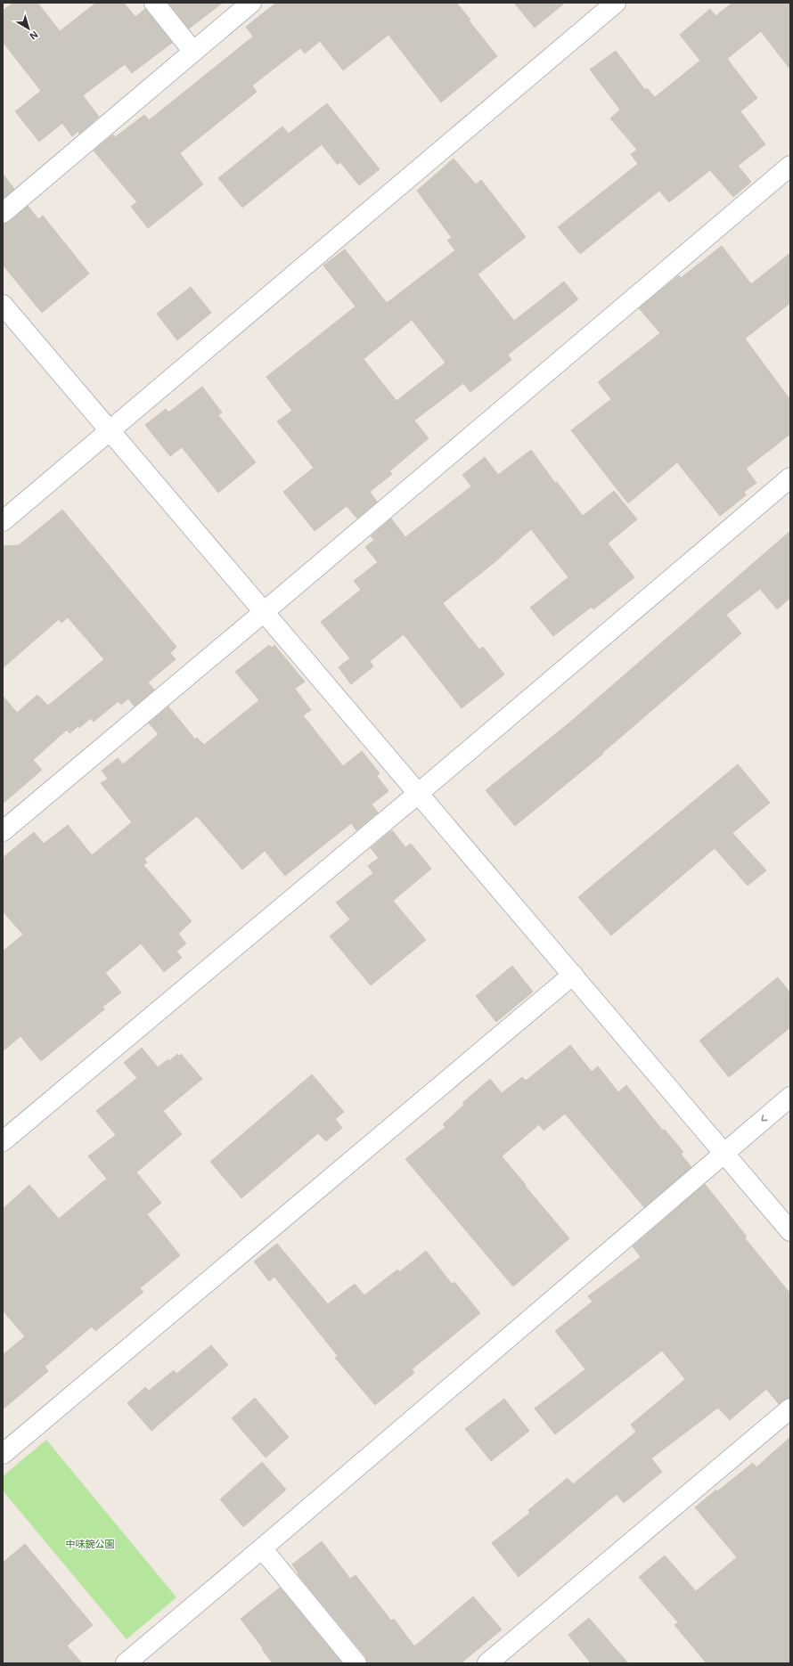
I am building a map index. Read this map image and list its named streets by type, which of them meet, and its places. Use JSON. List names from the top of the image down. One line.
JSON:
{"parks":["中味鋺公園"],"north":"bottom right"}
